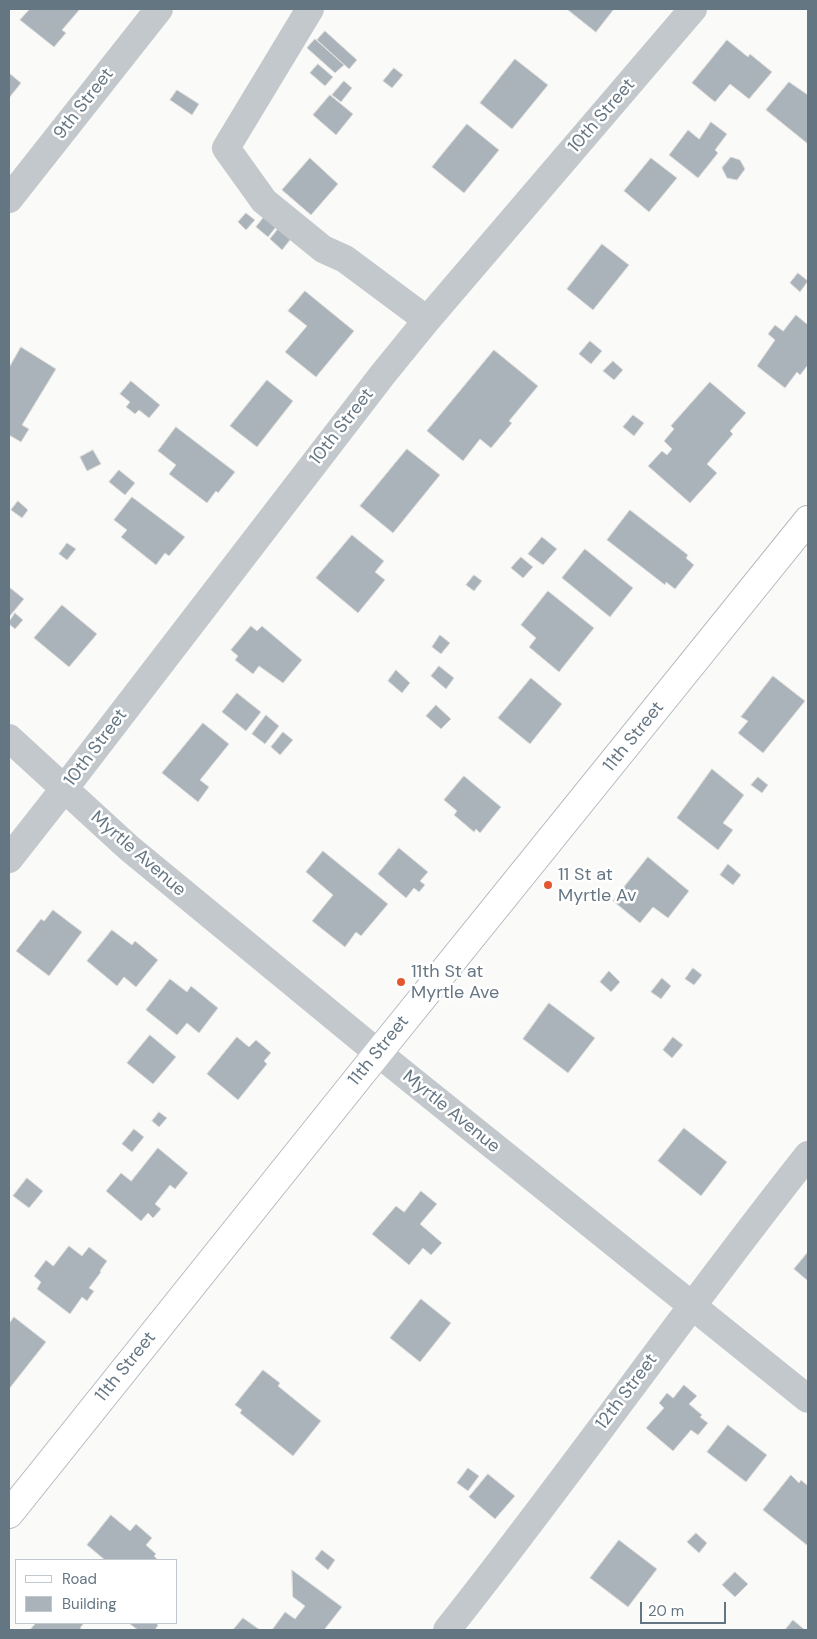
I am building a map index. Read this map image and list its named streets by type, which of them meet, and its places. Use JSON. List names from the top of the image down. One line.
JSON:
{"streets":{"main road":["11th Street"],"street":["9th Street","10th Street","Myrtle Avenue","12th Street"]},"crossings":[["10th Street","Myrtle Avenue"],["11th Street","Myrtle Avenue"],["Myrtle Avenue","12th Street"]],"places":["11 St at Myrtle Av","11th St at Myrtle Ave"],"legend":["Road","Building"],"scale_bar":"20 m"}
